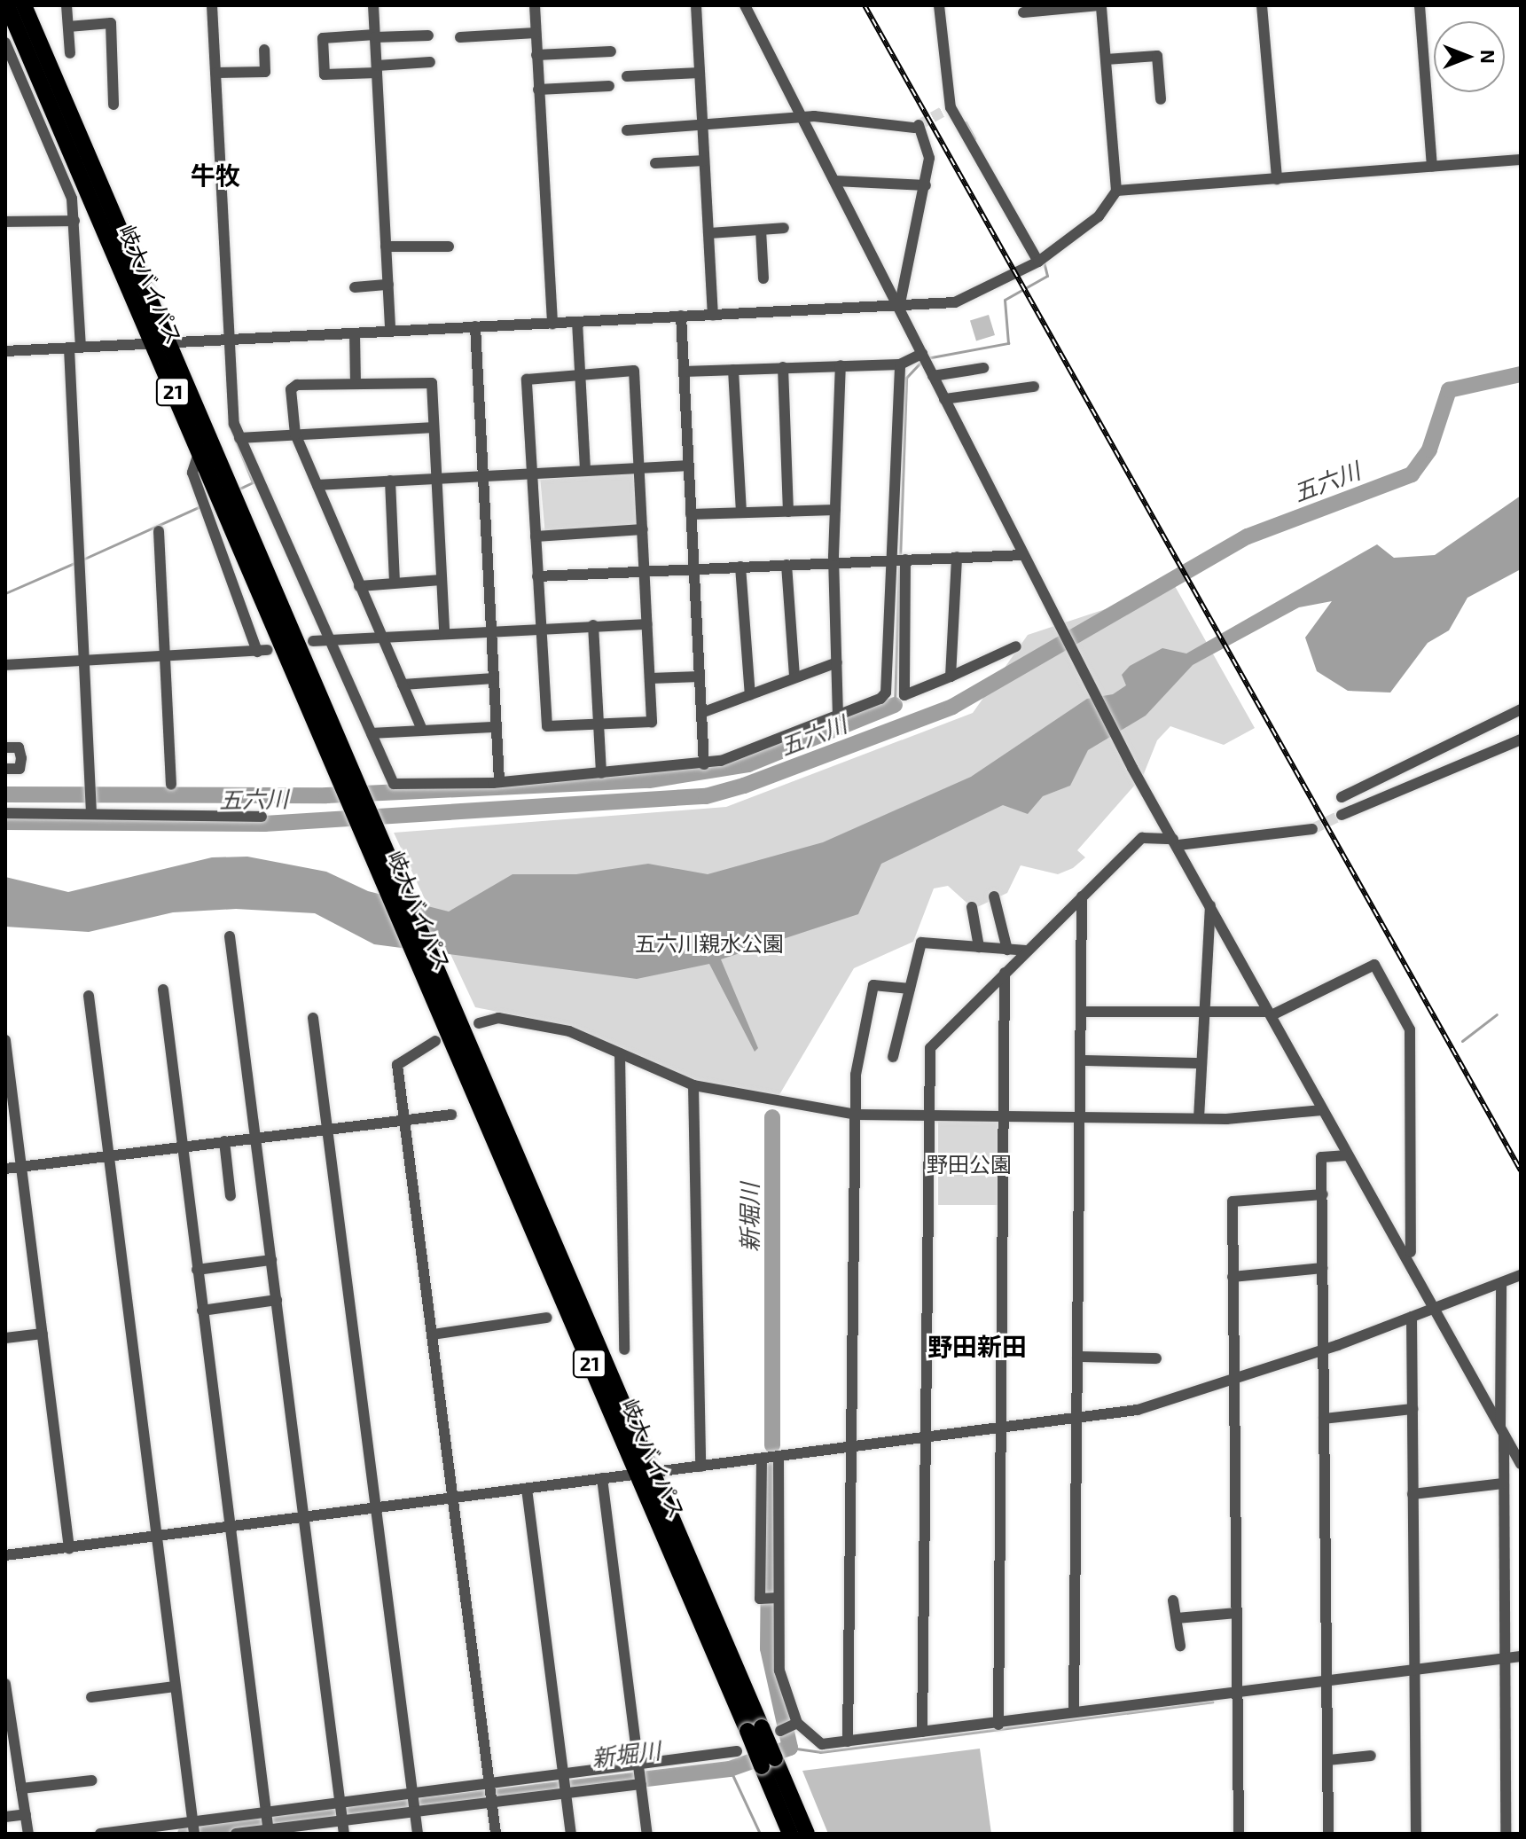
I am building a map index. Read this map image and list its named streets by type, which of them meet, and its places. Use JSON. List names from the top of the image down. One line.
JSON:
{"streets":{"highway":["岐大バイパス","21"]},"districts":["牛牧","野田新田"],"water":["五六川","新堀川"],"parks":["五六川親水公園","野田公園"],"north":"right"}
